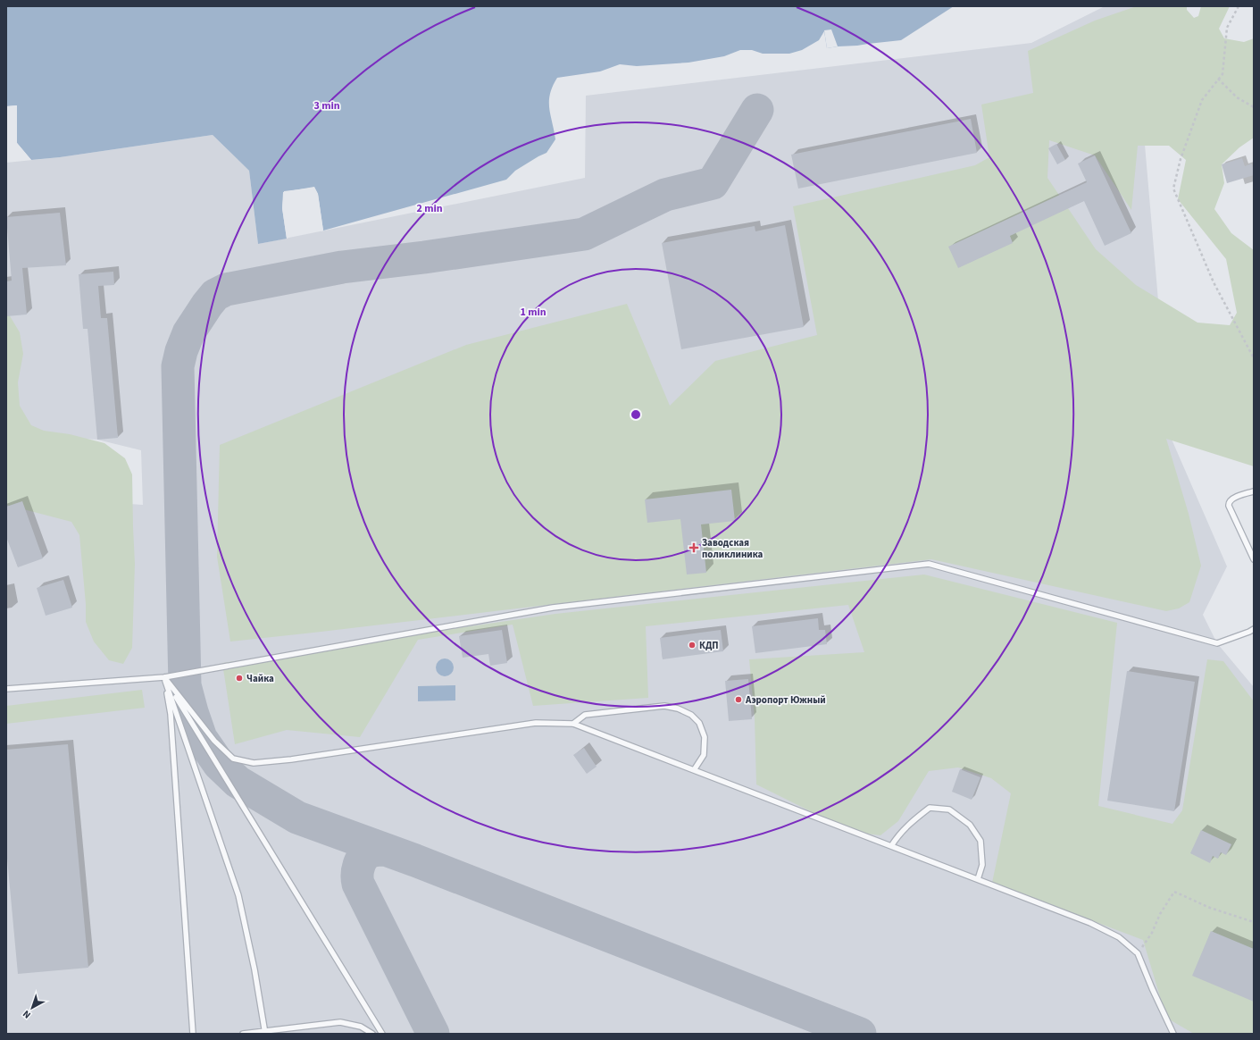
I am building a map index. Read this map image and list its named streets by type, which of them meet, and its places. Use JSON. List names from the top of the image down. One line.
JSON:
{"places":{"health":["Заводская поликлиника"],"other":["КДП","Чайка","Аэропорт Южный"]},"north":"bottom left","rings":["3 min","2 min","1 min"]}
